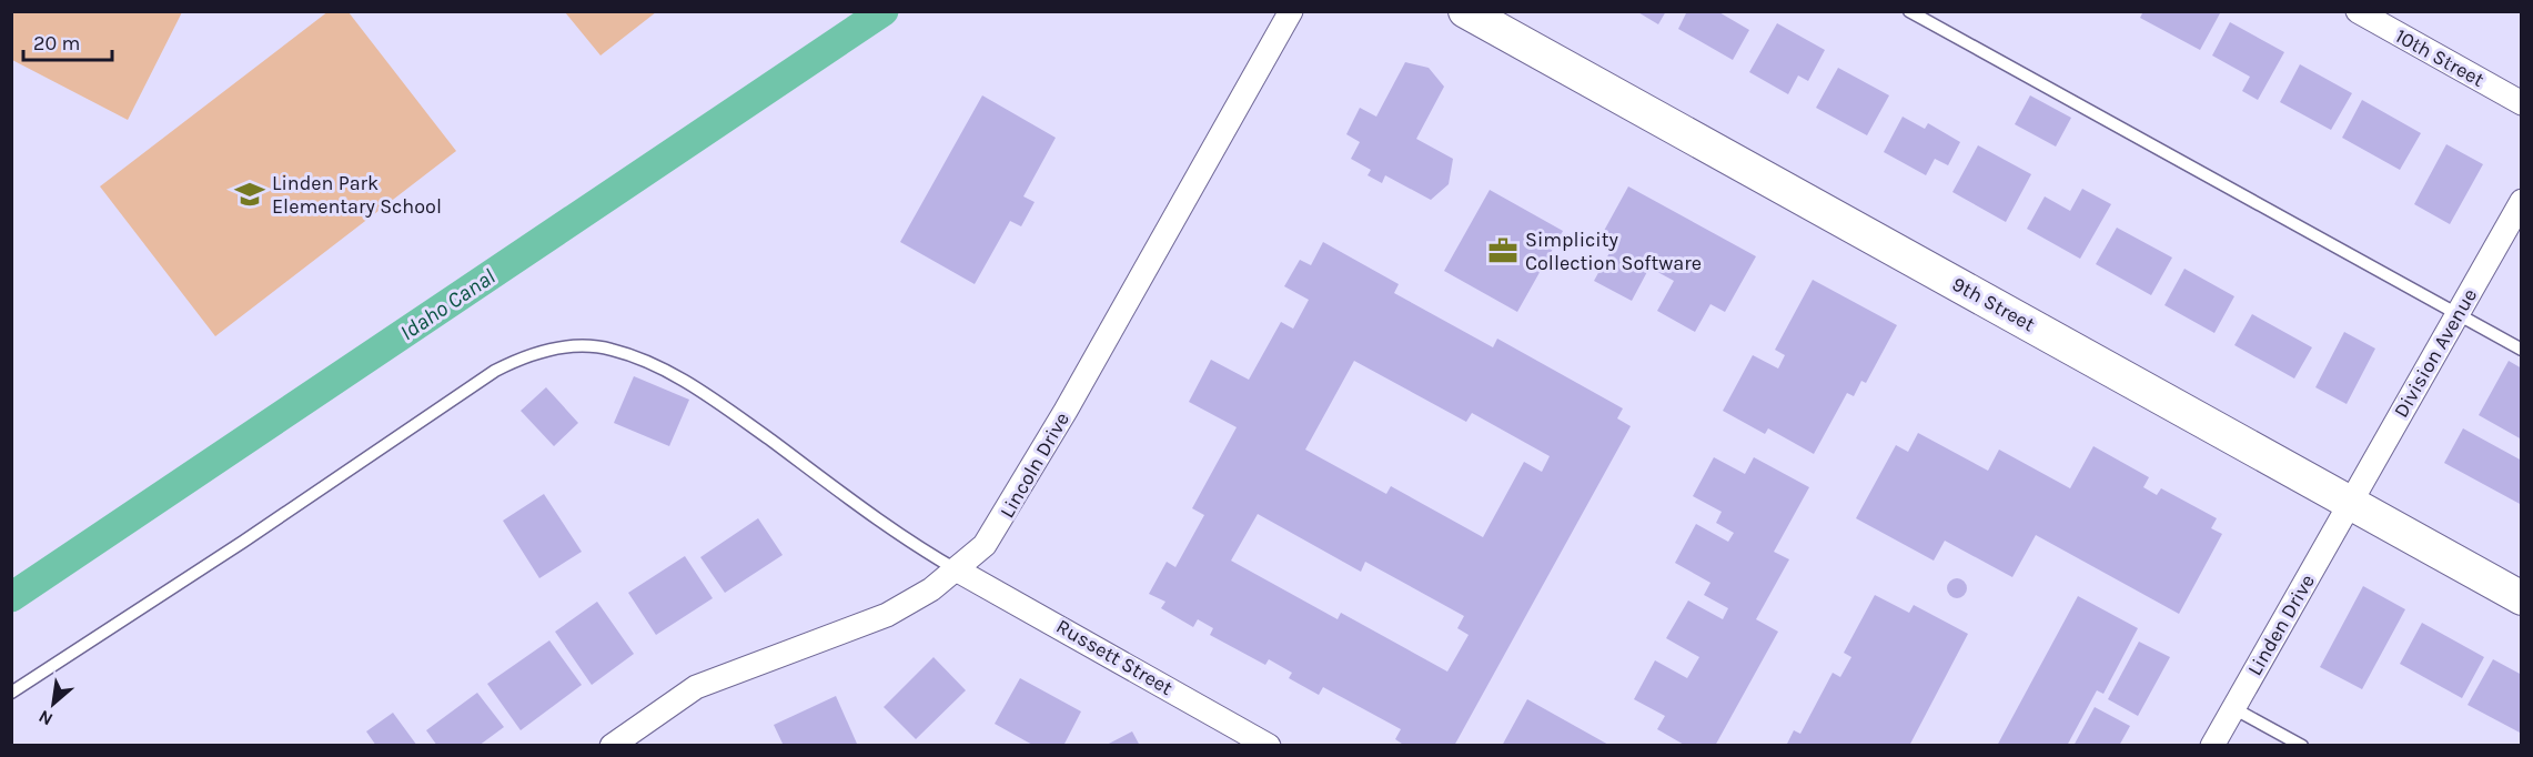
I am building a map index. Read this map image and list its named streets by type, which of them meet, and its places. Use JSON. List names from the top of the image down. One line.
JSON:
{"streets":{"street":["10th Street","9th Street","Division Avenue","Lincoln Drive","Linden Drive","Russett Street"]},"crossings":[["9th Street","Division Avenue"],["9th Street","Linden Drive"],["Division Avenue","Linden Drive"],["Lincoln Drive","Russett Street"]],"water":["Idaho Canal"],"places":{"school or university":["Linden Park Elementary School"],"office":["Simplicity Collection Software"]},"scale_bar":"20 m","north":"bottom left"}
